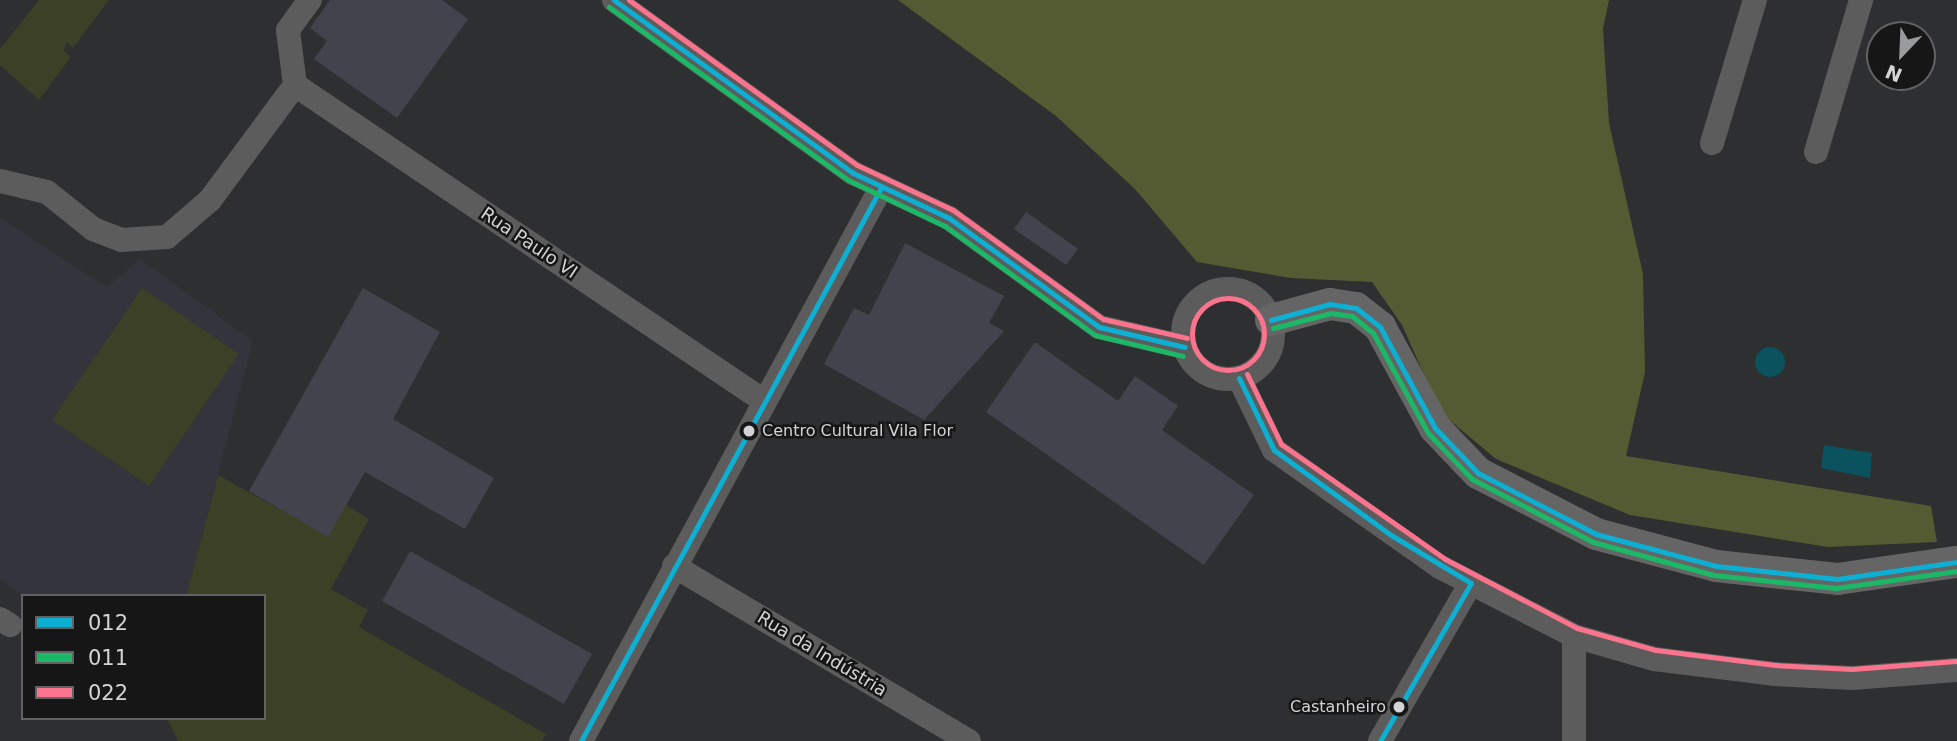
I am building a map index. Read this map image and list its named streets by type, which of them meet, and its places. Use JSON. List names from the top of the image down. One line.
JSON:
{"streets":{"street":["Rua Paulo VI","Rua da Indústria"]},"places":["Centro Cultural Vila Flor","Castanheiro"],"lines":["transit line 012","transit line 022","transit line 011"],"legend":["012","011","022"],"north":"bottom left"}
